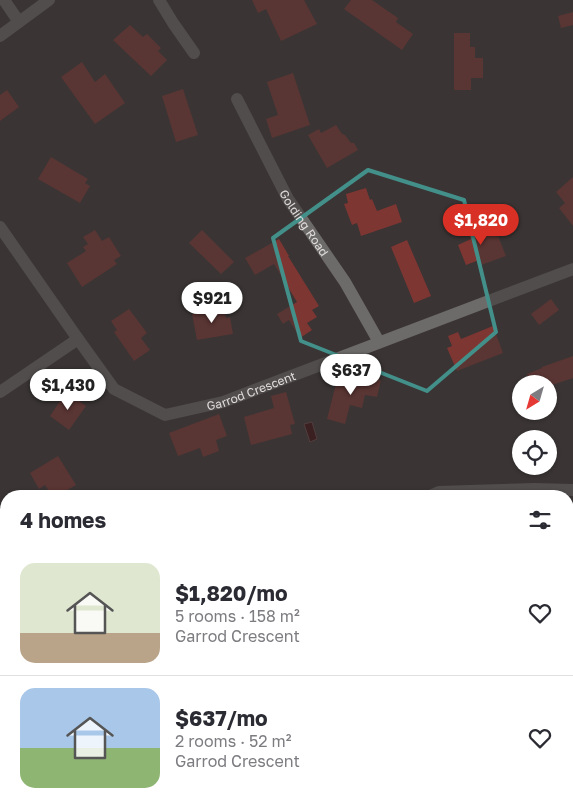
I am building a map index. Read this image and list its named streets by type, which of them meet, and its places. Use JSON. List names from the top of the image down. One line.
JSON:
{"streets":{"street":["Golding Road","Garrod Crescent"]},"crossings":[["Golding Road","Garrod Crescent"]],"north":"bottom left","page":{"price":["$1,820","$921","$637","$1,430"],"heading":"4 homes","list":[{"name":"$1,820/mo","note":"5 rooms · 158 m² · Garrod Crescent"},{"name":"$637/mo","note":"2 rooms · 52 m² · Garrod Crescent"}]}}
